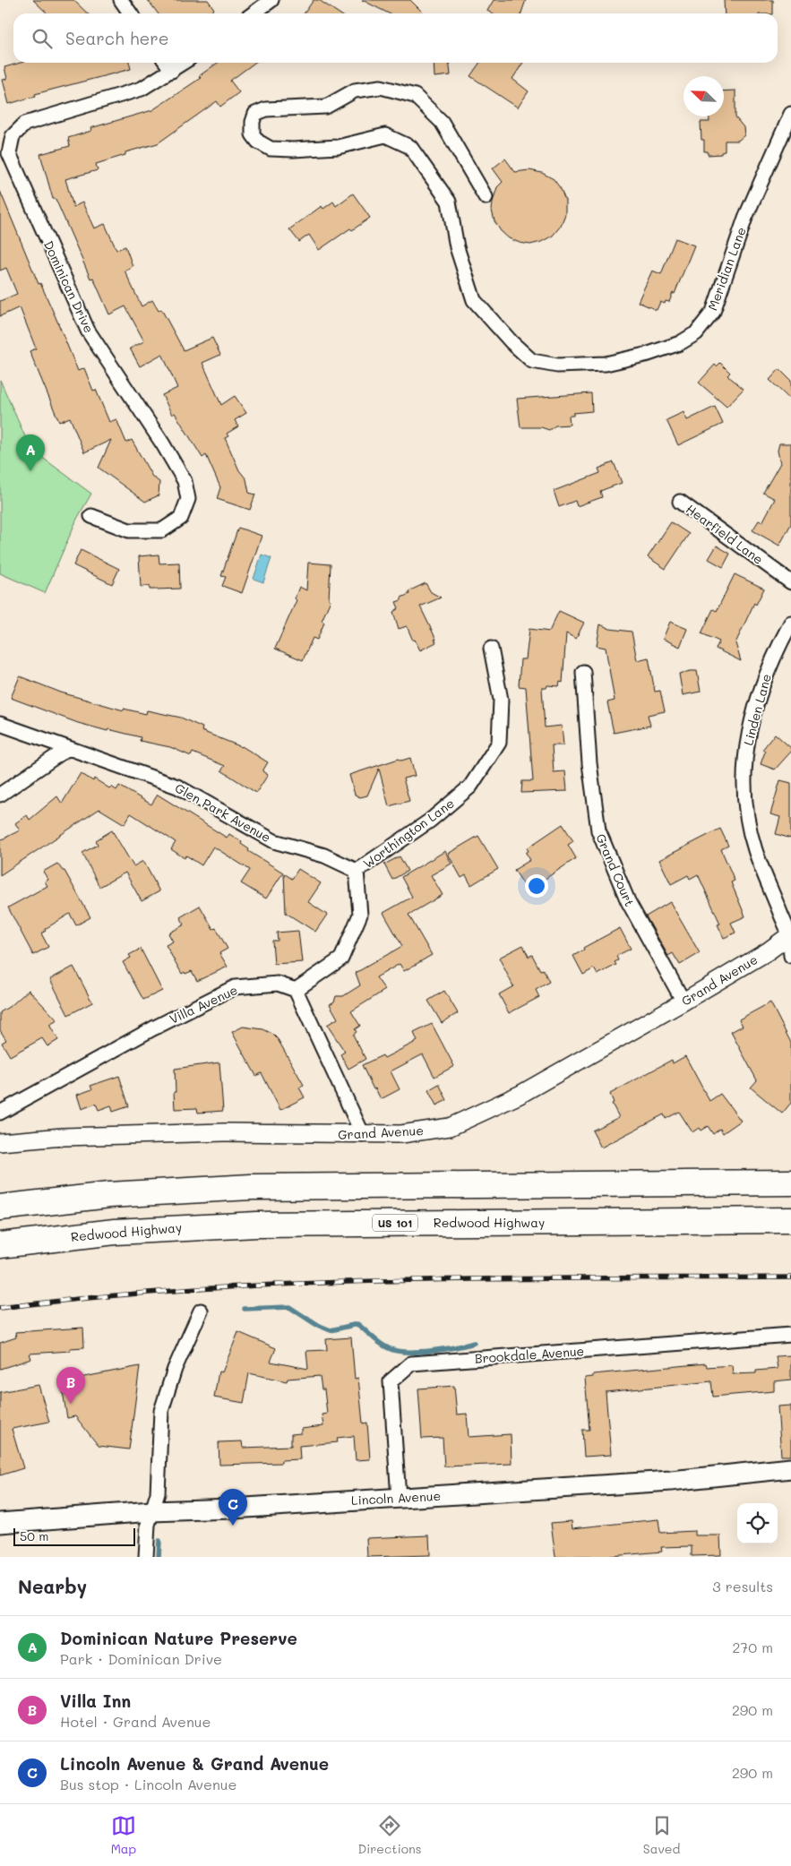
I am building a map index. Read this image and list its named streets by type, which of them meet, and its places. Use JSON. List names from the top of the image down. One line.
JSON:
{"streets":{"highway":["Redwood Highway","US 101"],"main road":["Lincoln Avenue"],"street":["Meridian Lane","Dominican Drive","Hearfield Lane","Linden Lane","Glen Park Avenue","Worthington Lane","Grand Court","Grand Avenue","Villa Avenue","Brookdale Avenue"]},"crossings":[["Linden Lane","Grand Avenue"],["Glen Park Avenue","Worthington Lane"],["Grand Court","Grand Avenue"],["Brookdale Avenue","Lincoln Avenue"]],"scale_bar":"50 m","north":"top left","page":{"search":"Search here","pins":["A","B","C"],"scale":"50 m","heading":["Nearby","3 results"],"list":[{"mark":"A","name":"Dominican Nature Preserve","note":"Park · Dominican Drive","value":"270 m"},{"mark":"B","name":"Villa Inn","note":"Hotel · Grand Avenue","value":"290 m"},{"mark":"C","name":"Lincoln Avenue & Grand Avenue","note":"Bus stop · Lincoln Avenue","value":"290 m"}],"nav":["Map","Directions","Saved"]}}
